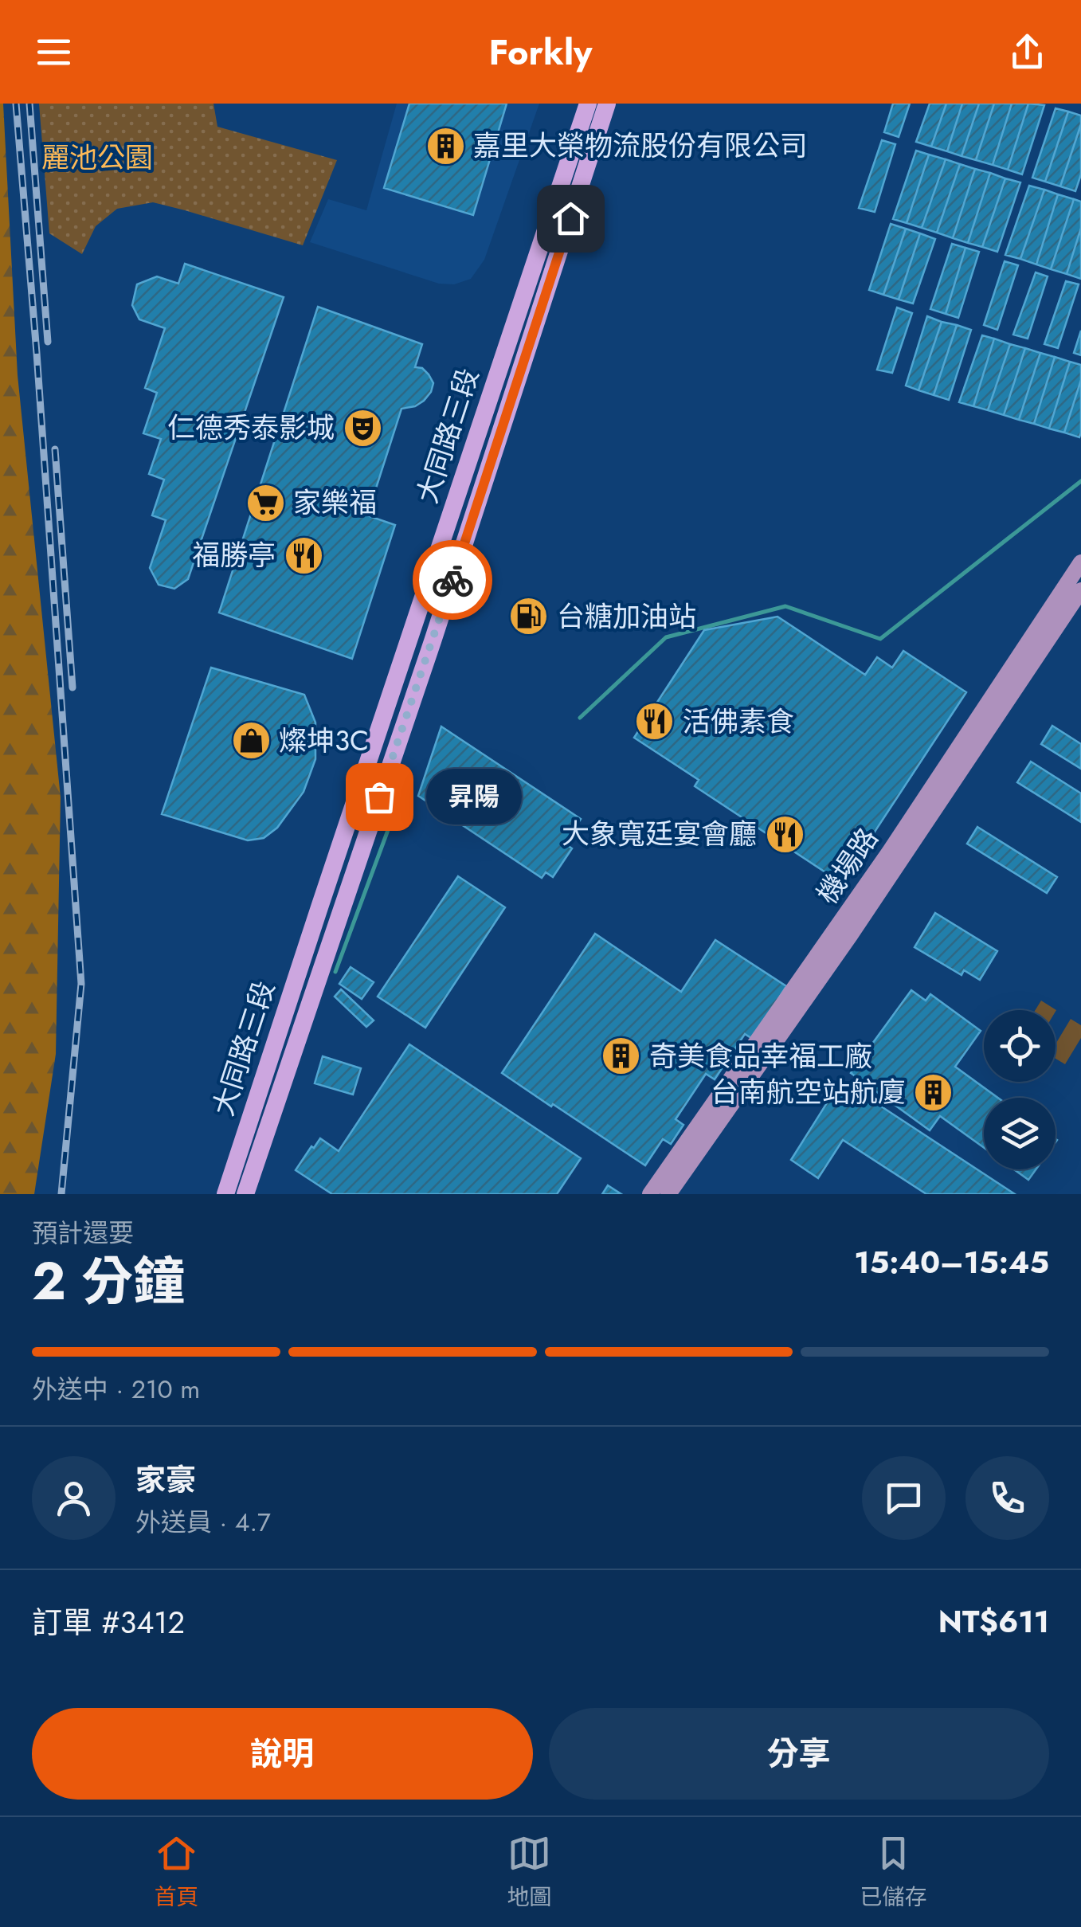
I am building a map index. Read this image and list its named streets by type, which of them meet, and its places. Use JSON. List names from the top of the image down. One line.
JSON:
{"streets":{"main road":["大同路三段"],"street":["機場路"]},"parks":["麗池公園"],"places":{"building":["嘉里大榮物流股份有限公司","奇美食品幸福工廠","台南航空站航廈"],"theatre":["仁德秀泰影城"],"supermarket":["家樂福"],"restaurant":["福勝亭","活佛素食","大象寬廷宴會廳"],"fuel station":["台糖加油站"],"shop":["燦坤3C"],"other":["昇陽"]},"page":{"header":"Forkly","bubble":"昇陽","heading":["2 分鐘","預計還要","15:40–15:45"],"panel":["家豪","外送員 · 4.7","訂單 #3412","NT$611"],"bar":"外送中 · 210 m","buttons":["說明","分享"],"tabs":["首頁","地圖","已儲存"]}}
